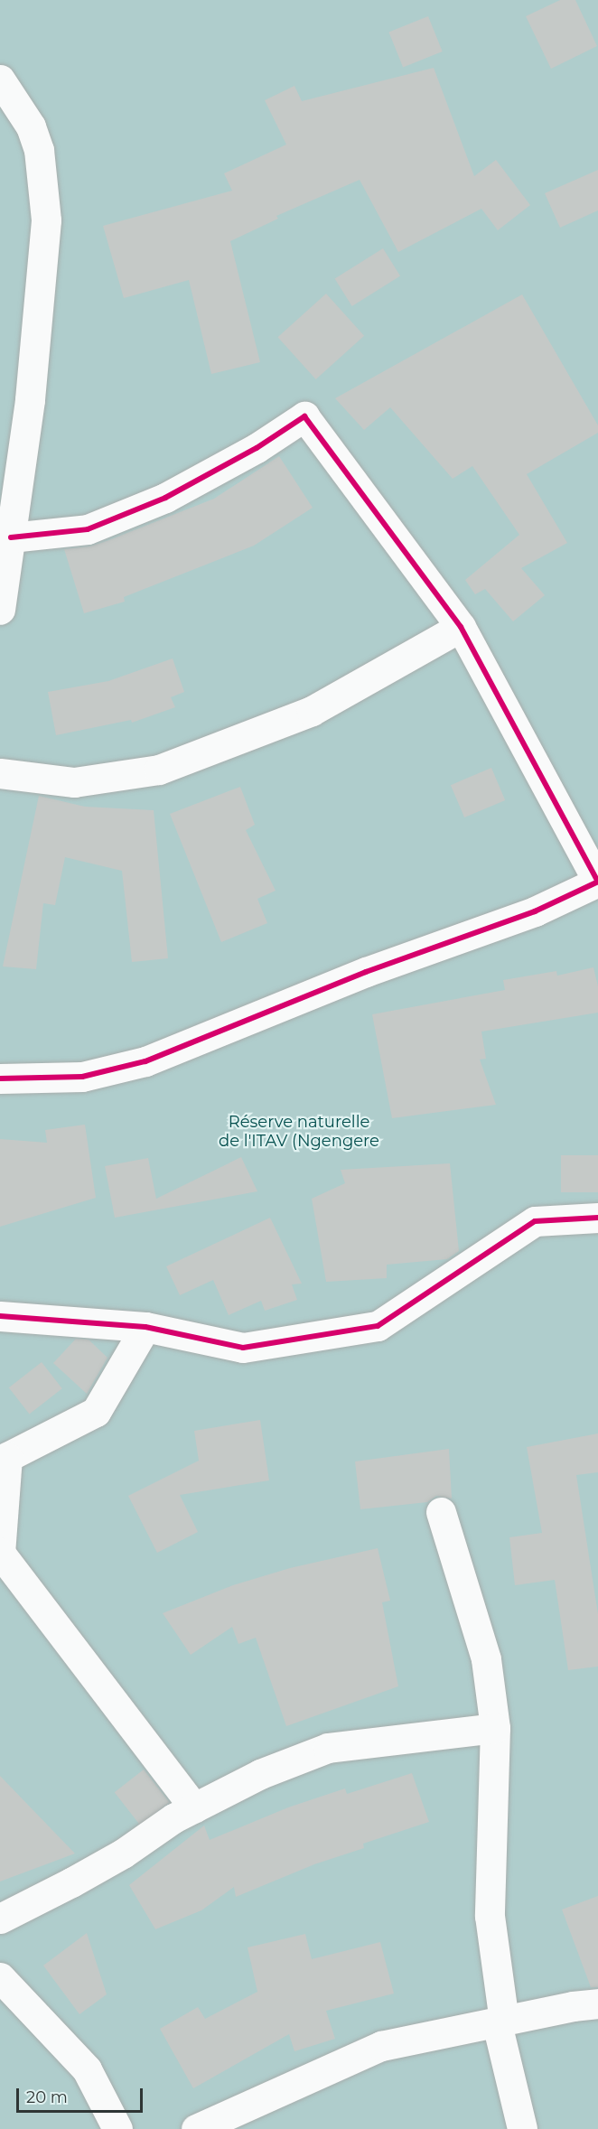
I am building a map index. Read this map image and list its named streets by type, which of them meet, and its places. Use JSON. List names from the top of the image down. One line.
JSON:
{"parks":["Réserve naturelle de l'ITAV (Ngengere"],"scale_bar":"20 m"}
